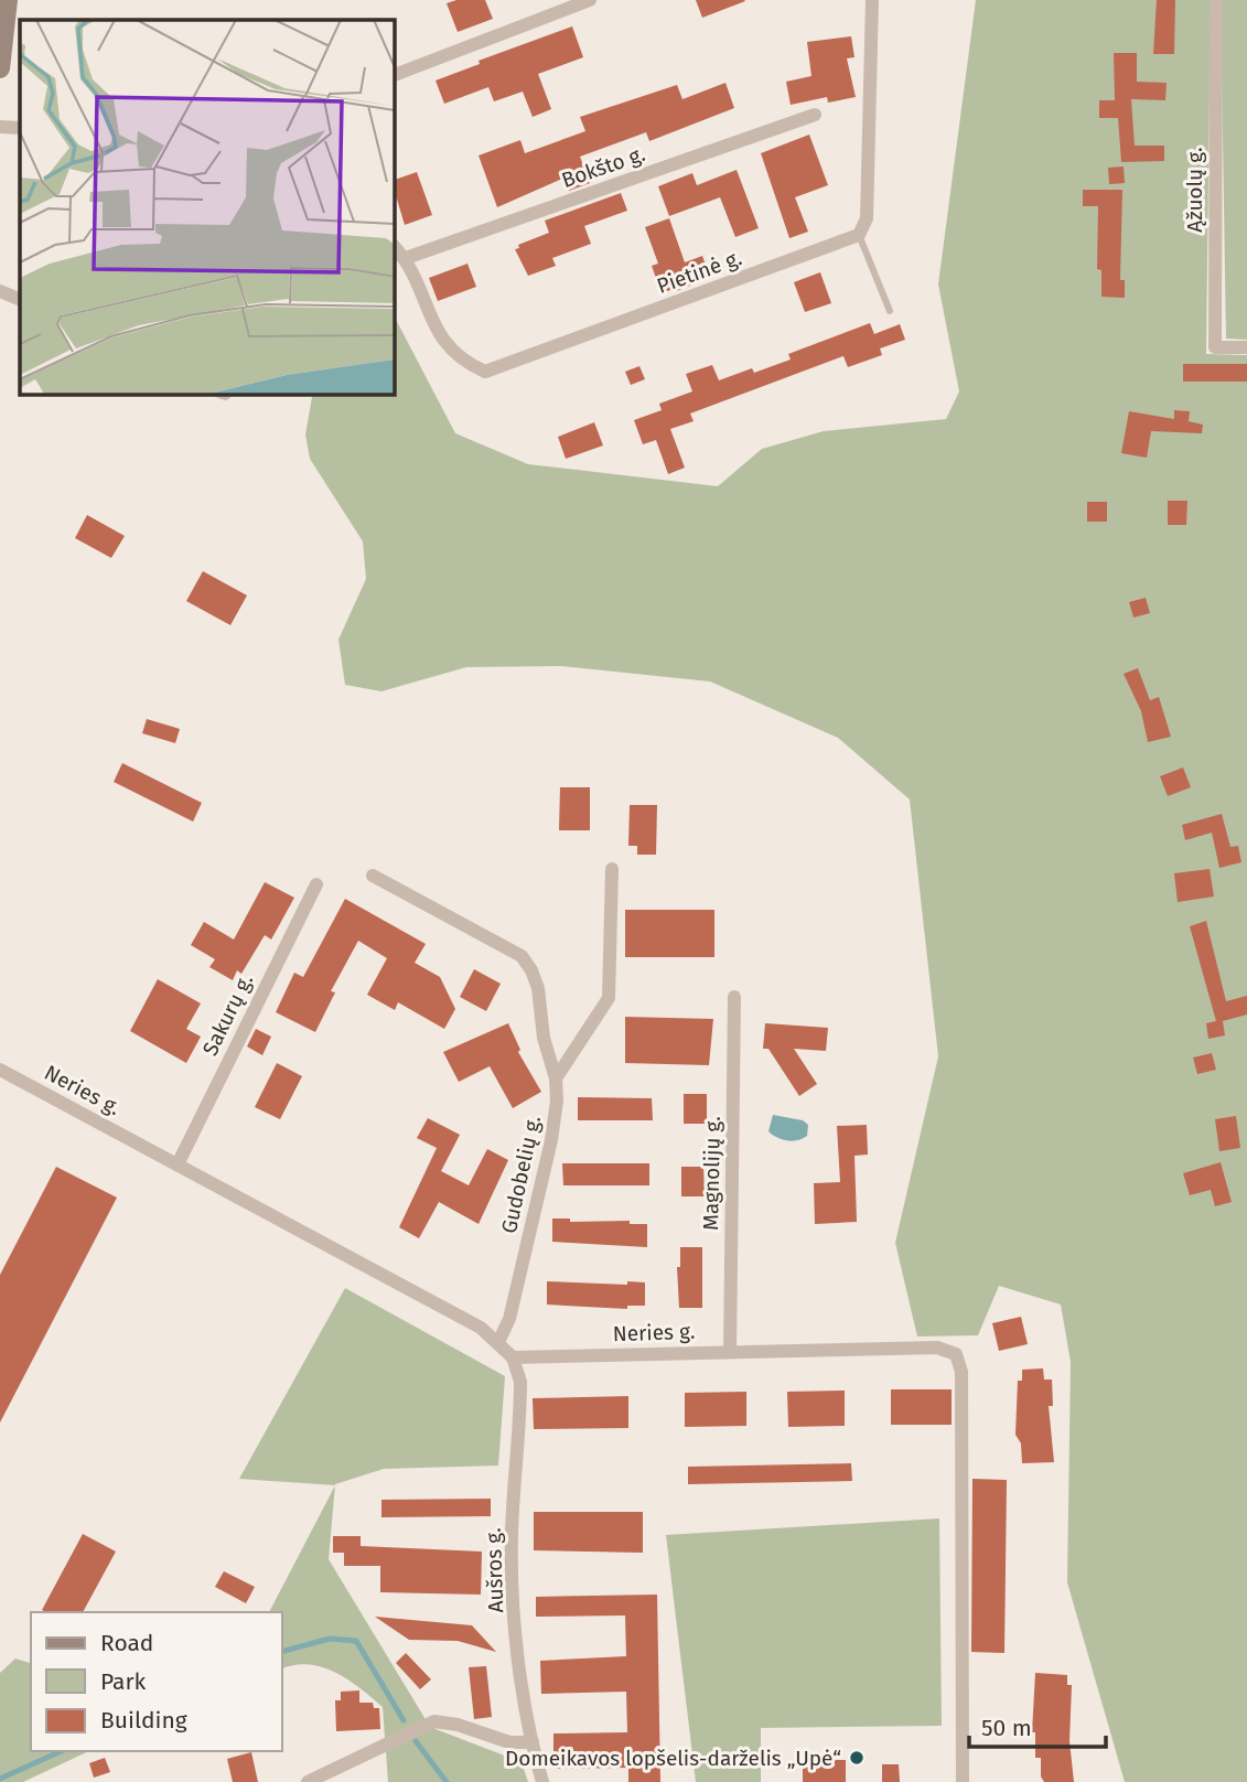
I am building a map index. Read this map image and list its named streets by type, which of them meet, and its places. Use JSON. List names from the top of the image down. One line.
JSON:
{"streets":{"street":["Bokšto g.","Ąžuolų g.","Pietinė g.","Sakurų g.","Neries g.","Magnolijų g.","Gudobelių g.","Aušros g."]},"crossings":[["Bokšto g.","Pietinė g."],["Sakurų g.","Neries g."],["Neries g.","Magnolijų g."],["Neries g.","Gudobelių g."],["Neries g.","Aušros g."]],"places":["Domeikavos lopšelis-darželis „Upė“"],"legend":["Road","Park","Building"],"scale_bar":"50 m"}
